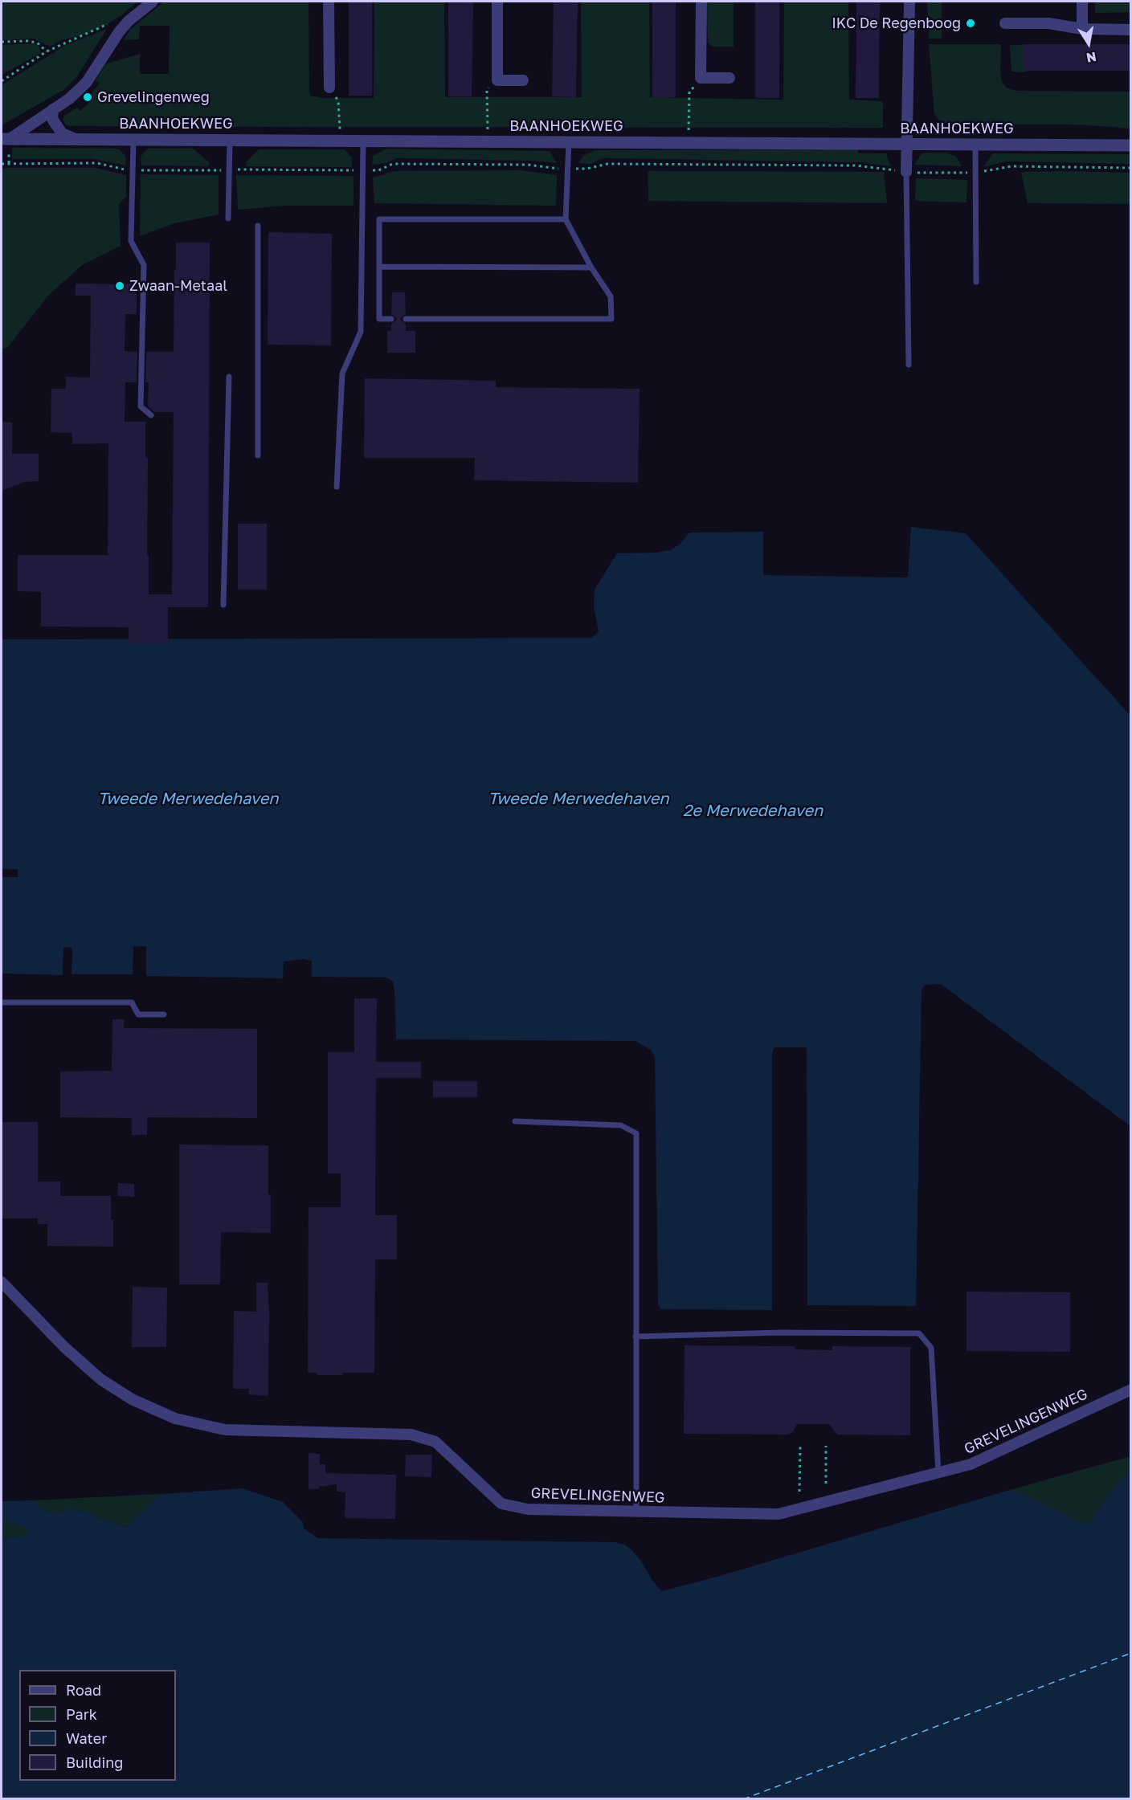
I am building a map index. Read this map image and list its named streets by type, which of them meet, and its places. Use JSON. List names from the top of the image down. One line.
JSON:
{"streets":{"street":["BAANHOEKWEG","GREVELINGENWEG"]},"water":["Tweede Merwedehaven","2e Merwedehaven"],"places":["IKC De Regenboog","Grevelingenweg","Zwaan-Metaal"],"legend":["Road","Park","Water","Building"],"north":"bottom"}
